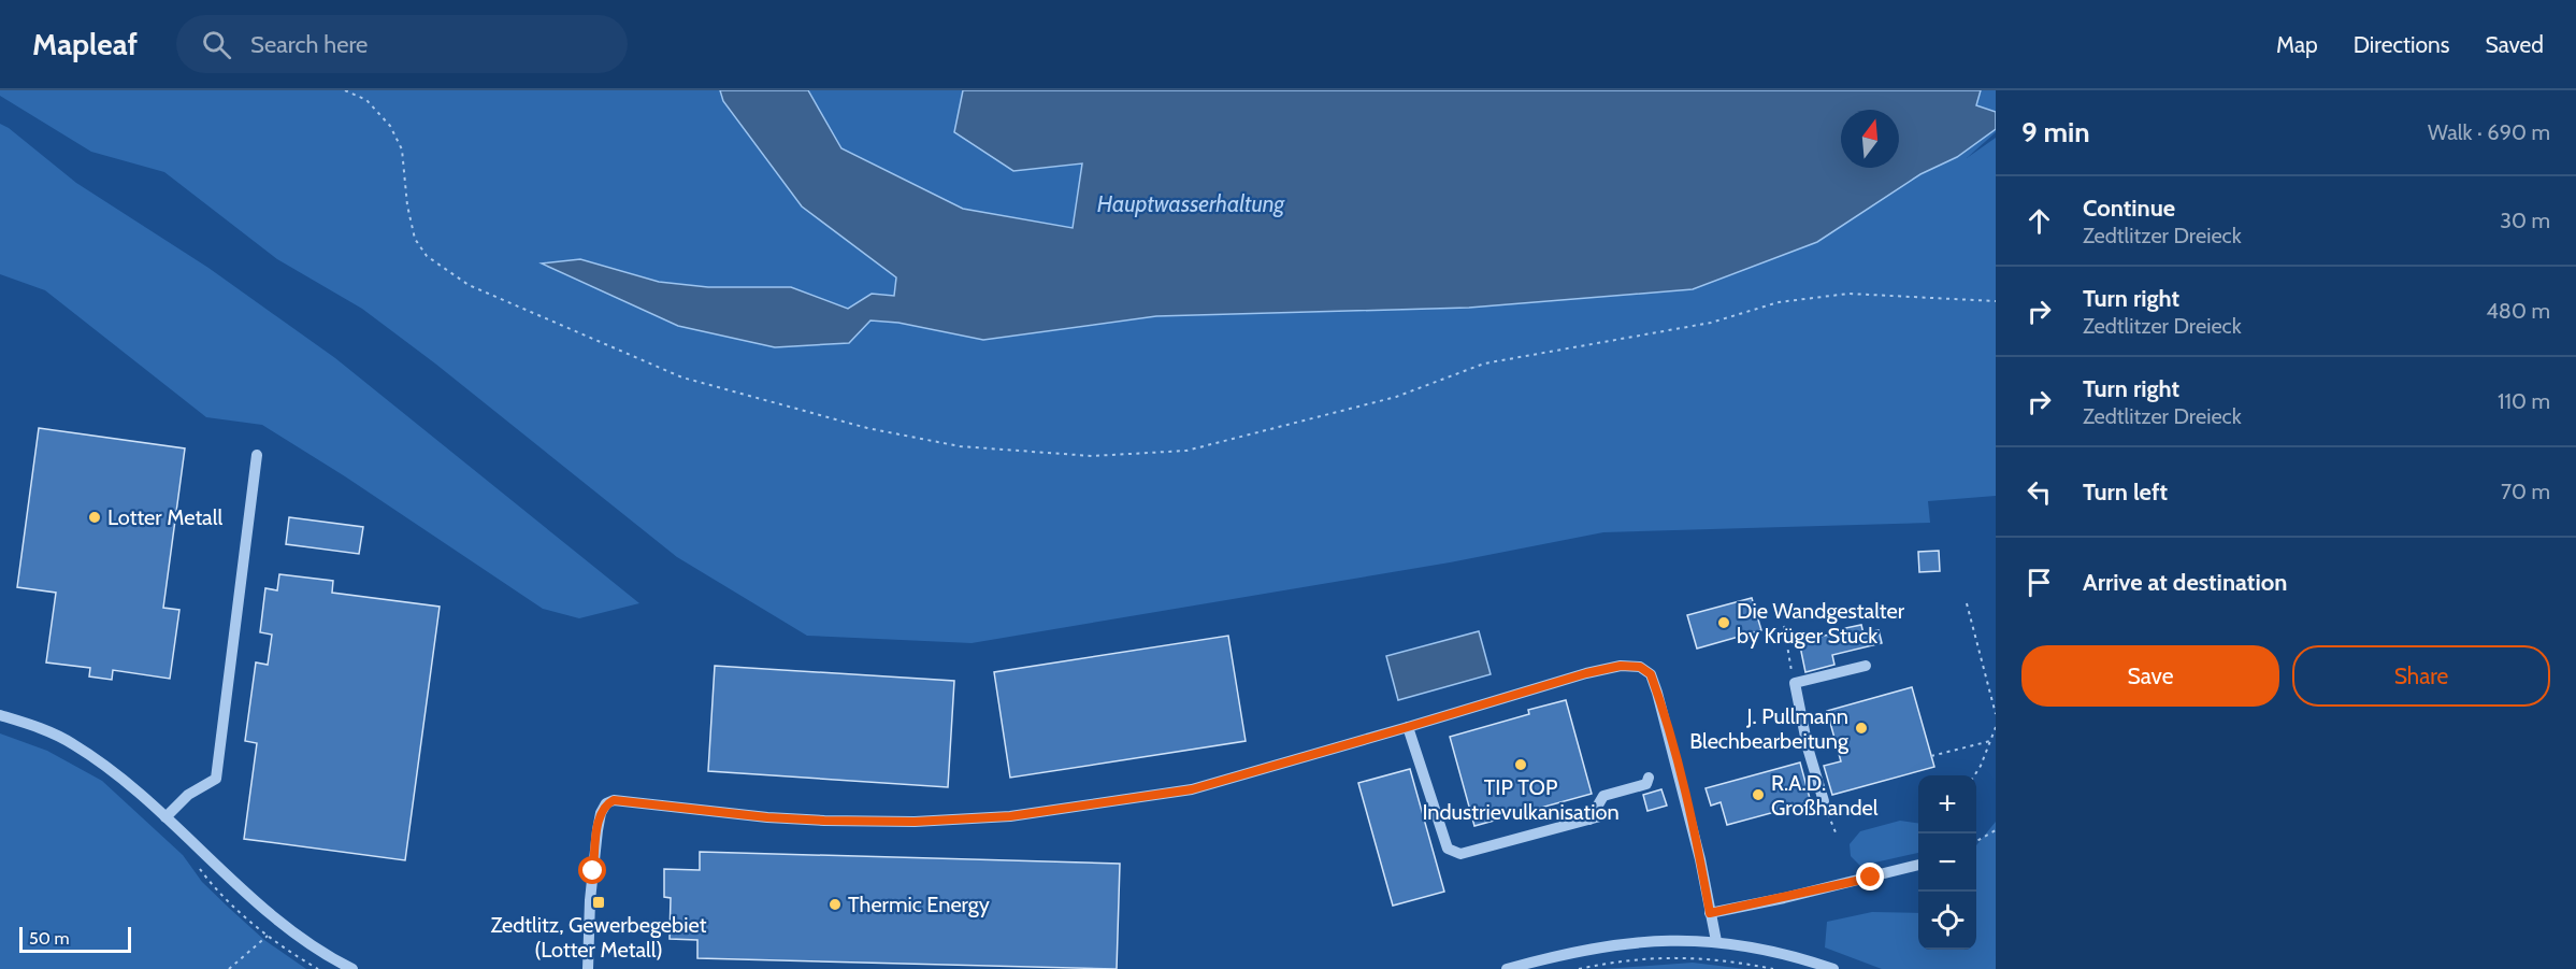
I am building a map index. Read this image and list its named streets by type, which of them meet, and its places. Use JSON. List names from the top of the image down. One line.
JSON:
{"water":["Hauptwasserhaltung"],"places":{"other":["Lotter Metall","Die Wandgestalter by Krüger Stuck","J. Pullmann Blechbearbeitung","TIP TOP Industrievulkanisation","R.A.D. Großhandel","Thermic Energy"],"transit":["Zedtlitz, Gewerbegebiet (Lotter Metall)"]},"scale_bar":"50 m","north":"top","page":{"header":"Mapleaf","search":"Search here","nav":["Map","Directions","Saved"],"heading":["9 min","Walk · 690 m"],"list":[["Continue","Zedtlitzer Dreieck","30 m"],["Turn right","Zedtlitzer Dreieck","480 m"],["Turn right","Zedtlitzer Dreieck","110 m"],["Turn left","70 m"],"Arrive at destination"],"buttons":["Save","Share"],"map_buttons":["+","−"],"scale":"50 m"}}
